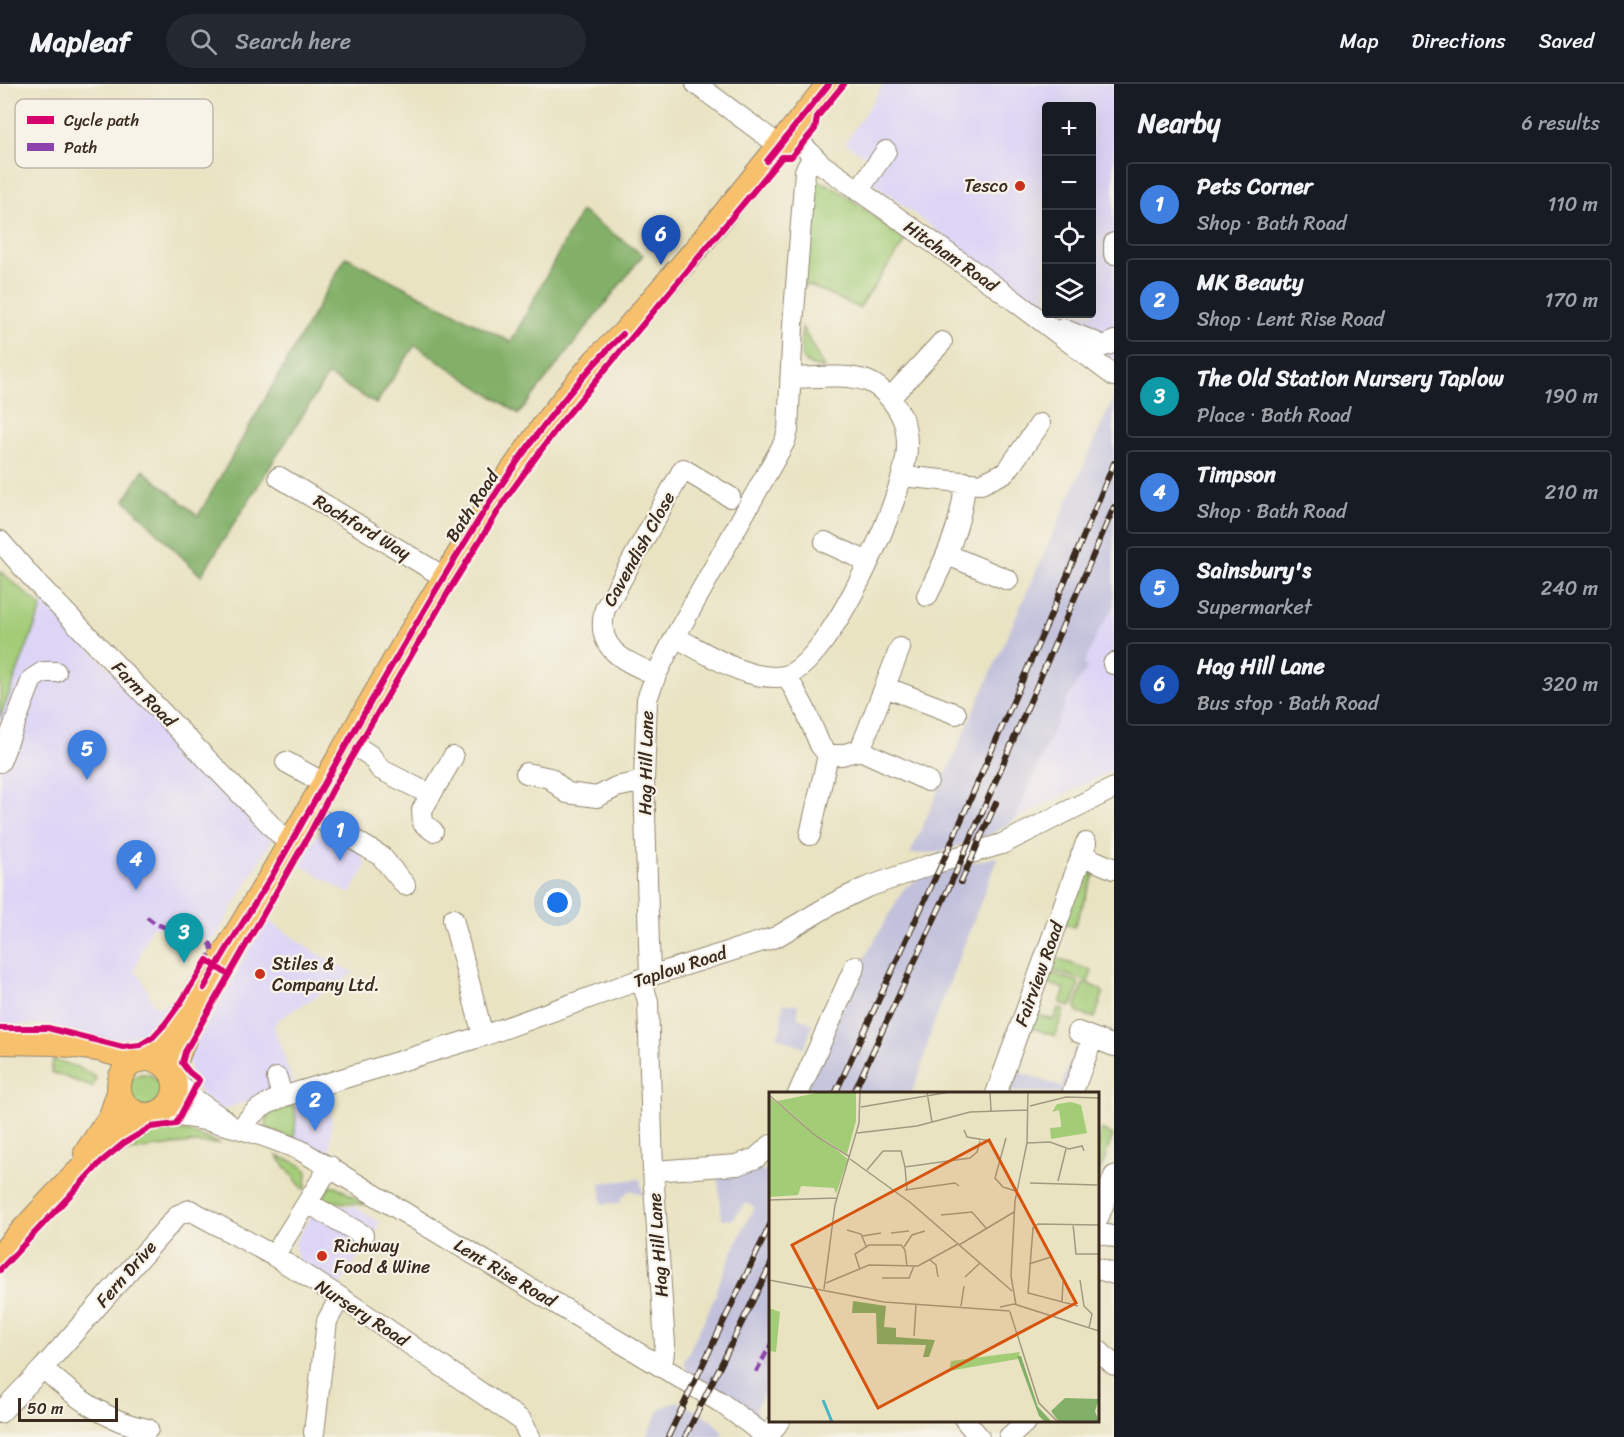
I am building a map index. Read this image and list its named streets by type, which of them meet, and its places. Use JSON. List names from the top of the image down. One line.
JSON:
{"streets":{"main road":["Bath Road"],"street":["Hitcham Road","Rochford Way","Cavendish Close","Farm Road","Hag Hill Lane","Taplow Road","Fairview Road","Lent Rise Road","Fern Drive","Nursery Road"]},"crossings":[["Hitcham Road","Bath Road"],["Hitcham Road","Hag Hill Lane"],["Bath Road","Rochford Way"],["Bath Road","Farm Road"],["Bath Road","Lent Rise Road"],["Cavendish Close","Hag Hill Lane"],["Hag Hill Lane","Taplow Road"],["Hag Hill Lane","Lent Rise Road"],["Taplow Road","Lent Rise Road"],["Fern Drive","Nursery Road"]],"places":["Tesco","Stiles & Company Ltd.","Richway Food & Wine"],"legend":["Cycle path","Path"],"scale_bar":"50 m","page":{"header":"Mapleaf","search":"Search here","nav":["Map","Directions","Saved"],"heading":["Nearby","6 results"],"map_buttons":["+","−"],"list":[{"mark":"1","name":"Pets Corner","note":"Shop · Bath Road","value":"110 m"},{"mark":"2","name":"MK Beauty","note":"Shop · Lent Rise Road","value":"170 m"},{"mark":"3","name":"The Old Station Nursery Taplow","note":"Place · Bath Road","value":"190 m"},{"mark":"4","name":"Timpson","note":"Shop · Bath Road","value":"210 m"},{"mark":"5","name":"Sainsbury's","note":"Supermarket","value":"240 m"},{"mark":"6","name":"Hag Hill Lane","note":"Bus stop · Bath Road","value":"320 m"}],"pins":["6","5","1","4","3","2"],"scale":"50 m"}}
